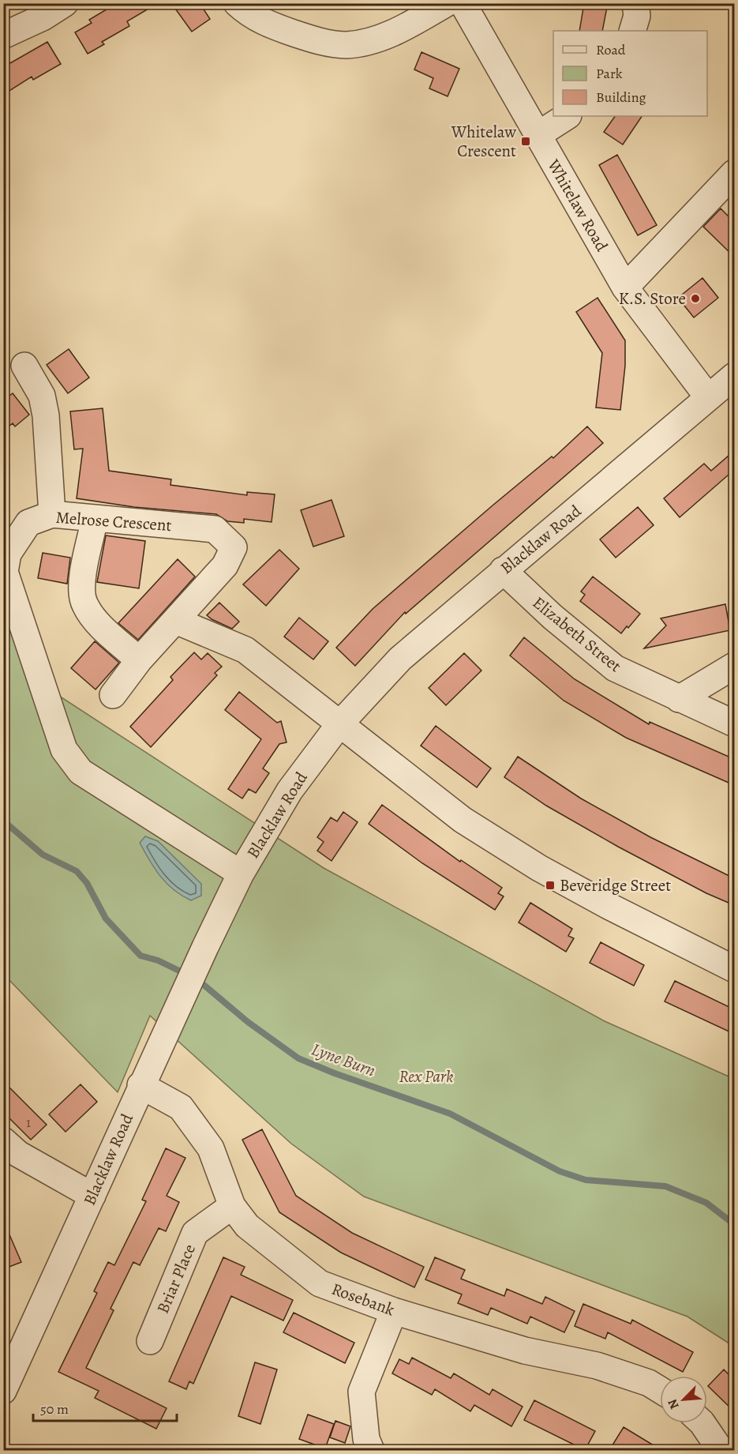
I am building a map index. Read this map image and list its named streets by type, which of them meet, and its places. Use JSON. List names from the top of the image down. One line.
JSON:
{"streets":{"street":["Whitelaw Road","Melrose Crescent","Blacklaw Road","Elizabeth Street","Briar Place","Rosebank"]},"crossings":[["Whitelaw Road","Blacklaw Road"],["Melrose Crescent","Blacklaw Road"],["Blacklaw Road","Elizabeth Street"],["Blacklaw Road","Rosebank"],["Briar Place","Rosebank"]],"water":["Lyne Burn"],"parks":["Rex Park"],"places":{"transit":["Whitelaw Crescent","Beveridge Street"],"other":["K.S. Store"]},"house_numbers":["1"],"legend":["Road","Park","Building"],"scale_bar":"50 m","north":"bottom left"}
